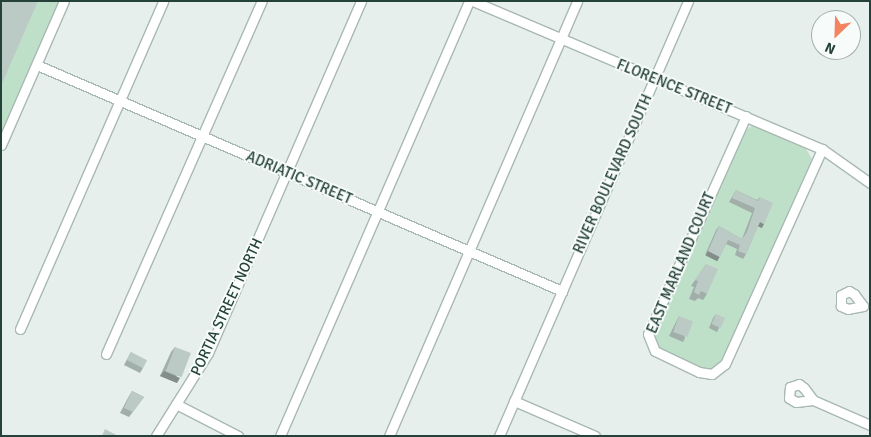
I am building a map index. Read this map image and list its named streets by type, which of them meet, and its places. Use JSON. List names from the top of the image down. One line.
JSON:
{"streets":{"street":["FLORENCE STREET","RIVER BOULEVARD SOUTH","ADRIATIC STREET","EAST MARLAND COURT","PORTIA STREET NORTH"]},"crossings":[["FLORENCE STREET","RIVER BOULEVARD SOUTH"],["FLORENCE STREET","EAST MARLAND COURT"],["RIVER BOULEVARD SOUTH","ADRIATIC STREET"],["ADRIATIC STREET","PORTIA STREET NORTH"]],"north":"bottom left"}
